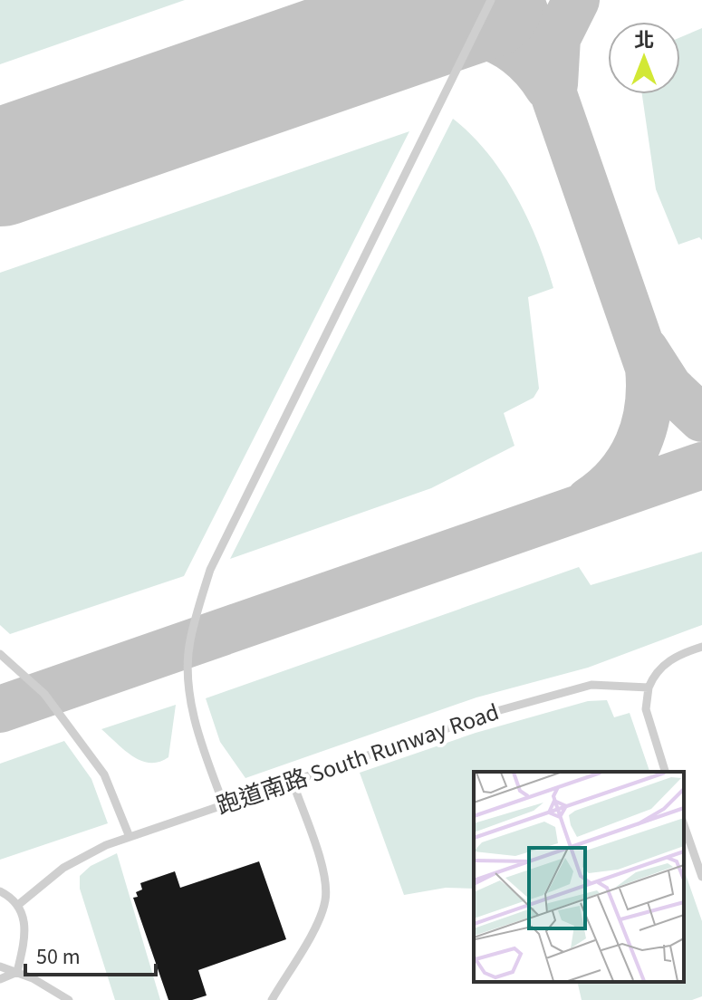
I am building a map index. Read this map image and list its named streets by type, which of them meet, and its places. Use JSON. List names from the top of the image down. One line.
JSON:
{"streets":{"lane":["跑道南路 South Runway Road"]},"scale_bar":"50 m","north":"top"}
